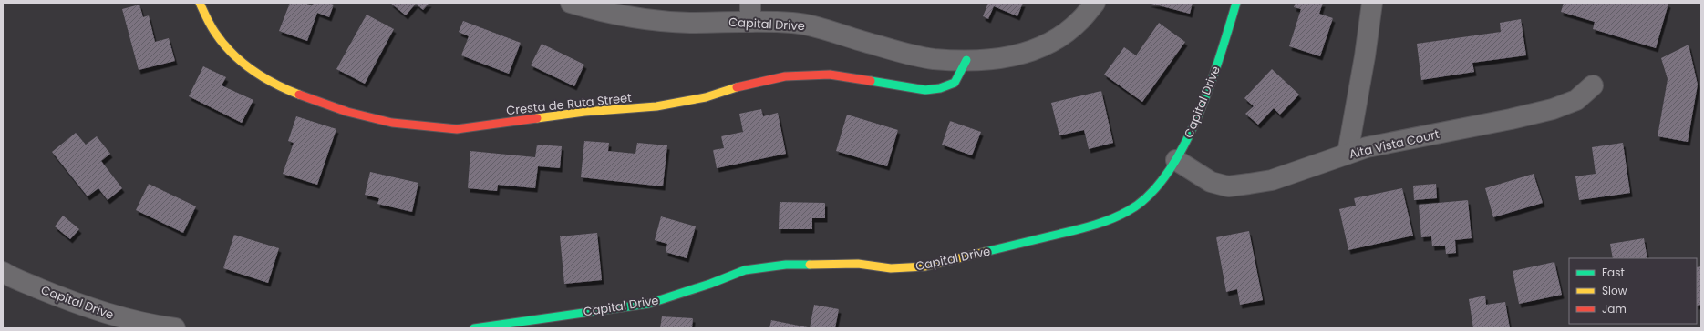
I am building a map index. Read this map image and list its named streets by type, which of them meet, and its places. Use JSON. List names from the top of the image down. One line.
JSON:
{"streets":{"street":["Capital Drive","Cresta de Ruta Street","Alta Vista Court"]},"crossings":[["Capital Drive","Cresta de Ruta Street"],["Capital Drive","Alta Vista Court"]],"legend":["Fast","Slow","Jam"]}
